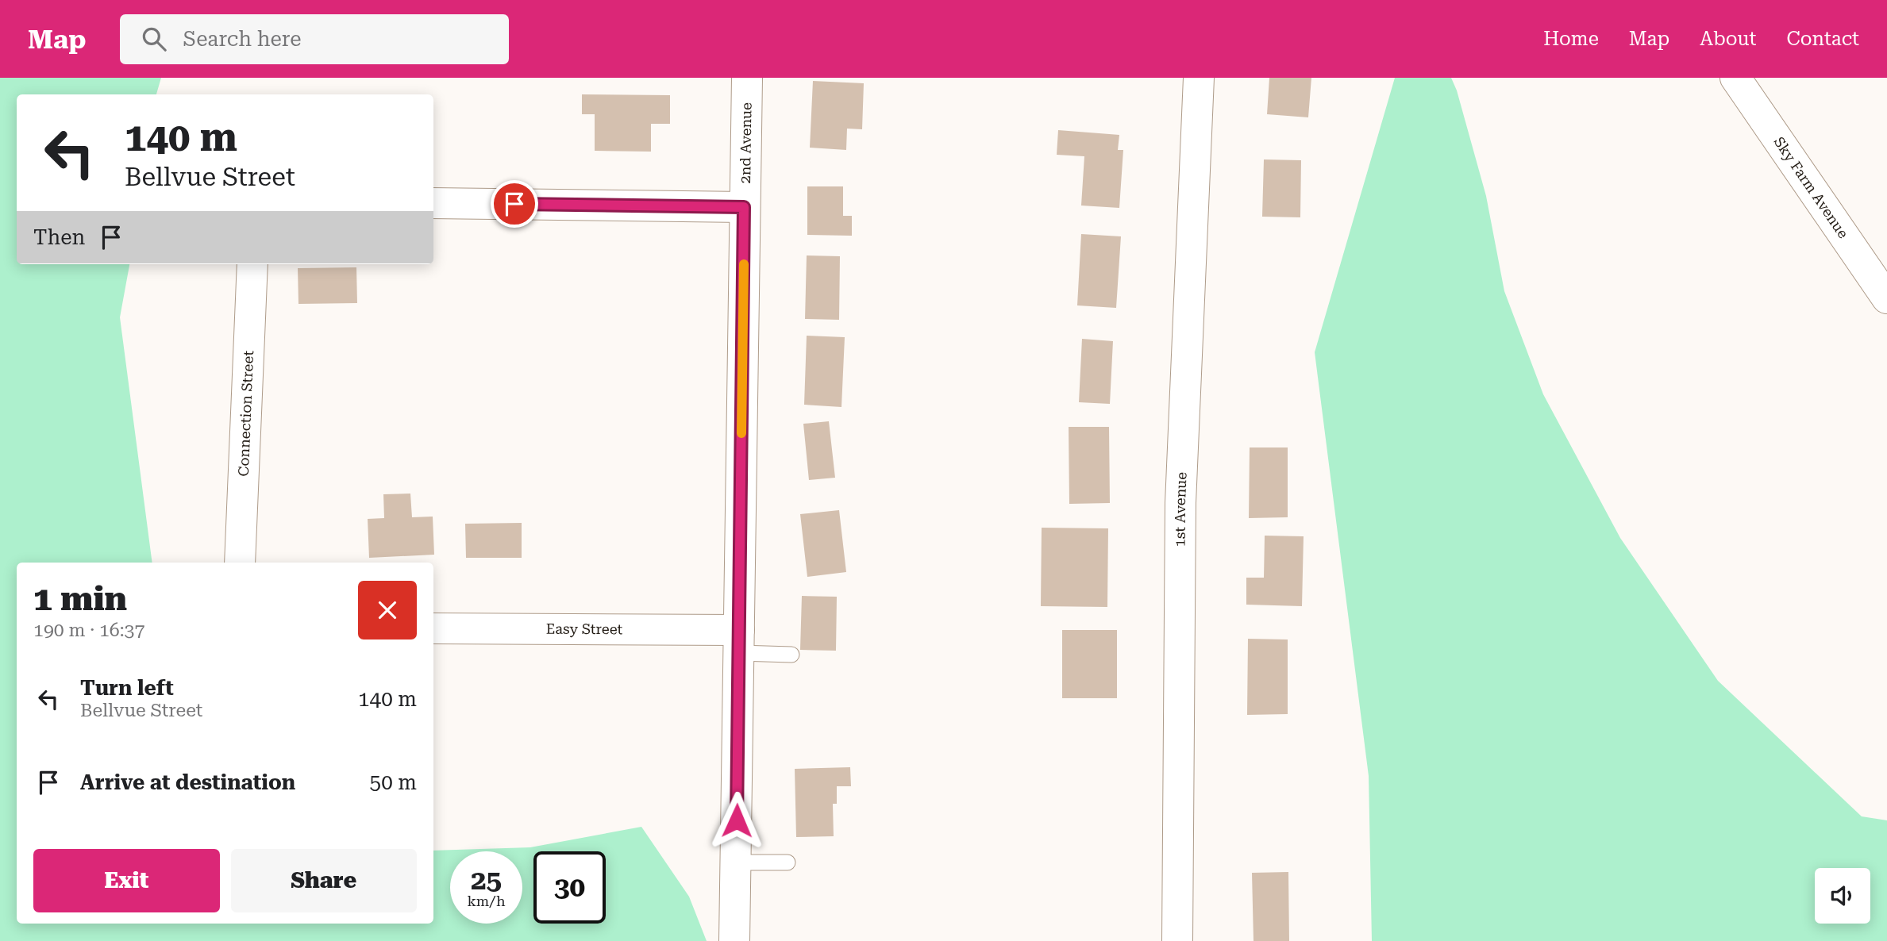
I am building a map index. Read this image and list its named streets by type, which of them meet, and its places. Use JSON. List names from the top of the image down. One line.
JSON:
{"streets":{"street":["2nd Avenue","Sky Farm Avenue","Connection Street","1st Avenue","Easy Street"]},"crossings":[["2nd Avenue","Easy Street"]],"page":{"header":"Map","search":"Search here","nav":["Home","Map","About","Contact"],"turn":["140 m","Bellvue Street"],"then":"Then","heading":["1 min","190 m · 16:37"],"list":[{"name":"Turn left","note":"Bellvue Street","value":"140 m"},{"name":"Arrive at destination","value":"50 m"}],"buttons":["Exit","Share"],"speed":"25 km/h","limit":"30"}}
